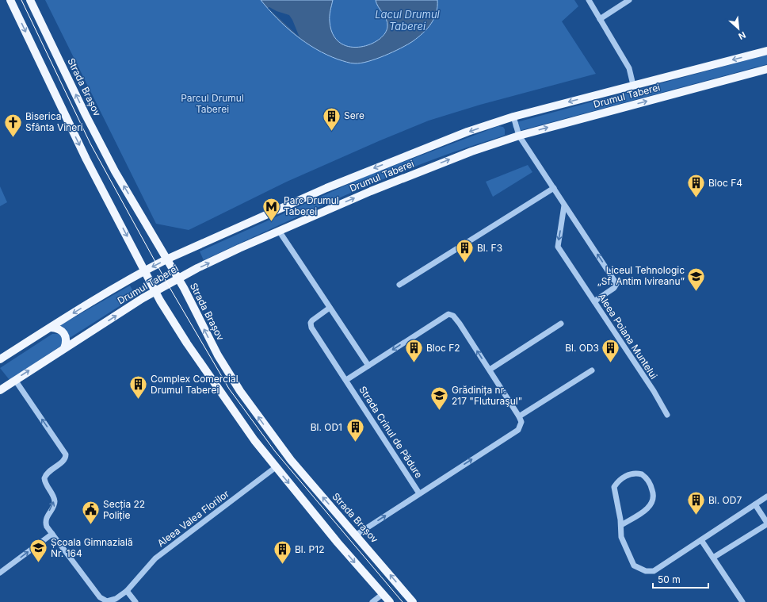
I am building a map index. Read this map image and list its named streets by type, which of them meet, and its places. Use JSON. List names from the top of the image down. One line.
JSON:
{"streets":{"main road":["Strada Brașov","Drumul Taberei"],"street":["Aleea Poiana Muntelui","Strada Crinul de Pădure","Aleea Valea Florilor"]},"crossings":[["Strada Brașov","Drumul Taberei"],["Strada Brașov","Strada Crinul de Pădure"]],"one_way":["Aleea Poiana Muntelui","Strada Crinul de Pădure"],"water":["Lacul Drumul Taberei"],"parks":["Parcul Drumul Taberei"],"places":{"building":["Sere","Bloc F4","Bl. F3","Bloc F2","Bl. OD3","Complex Comercial Drumul Taberei","Bl. OD1","Bl. OD7","Bl. P12"],"church":["Biserica Sfânta Vineri"],"metro station":["Parc Drumul Taberei"],"school or university":["Liceul Tehnologic „Sf. Antim Ivireanu”","Grădinița nr. 217 \"Fluturaşul\"","Școala Gimnazială Nr. 164"],"public building":["Secția 22 Poliție"]},"scale_bar":"50 m","north":"bottom right"}
